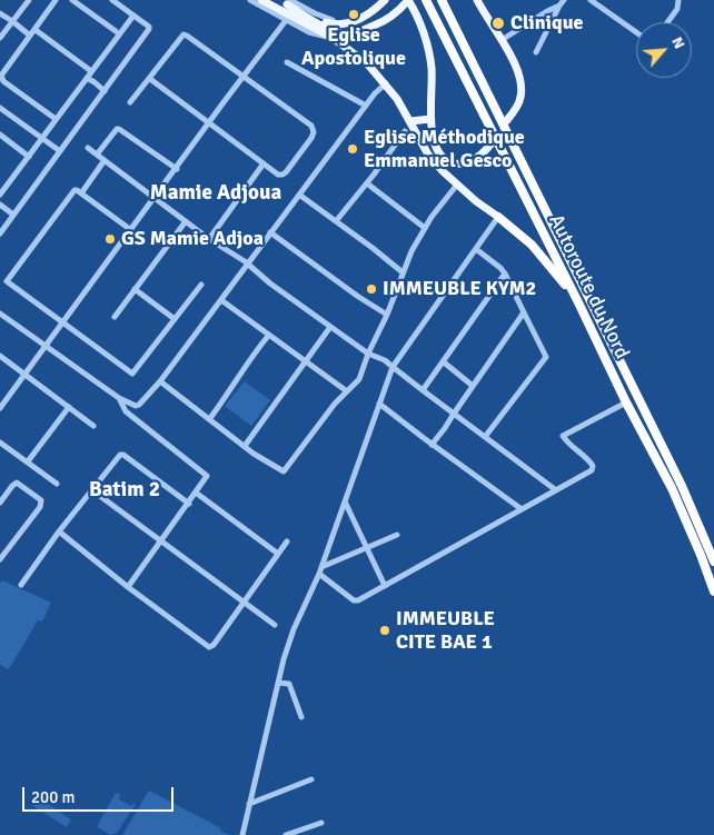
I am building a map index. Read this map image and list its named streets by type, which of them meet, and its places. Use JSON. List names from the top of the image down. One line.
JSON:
{"streets":{"highway":["Autoroute du Nord"]},"districts":["Mamie Adjoua","Batim 2"],"places":["Eglise Apostolique","Clinique","Eglise Méthodique Emmanuel Gesco","GS Mamie Adjoa","IMMEUBLE KYM2","IMMEUBLE CITE BAE 1"],"scale_bar":"200 m","north":"top right"}
